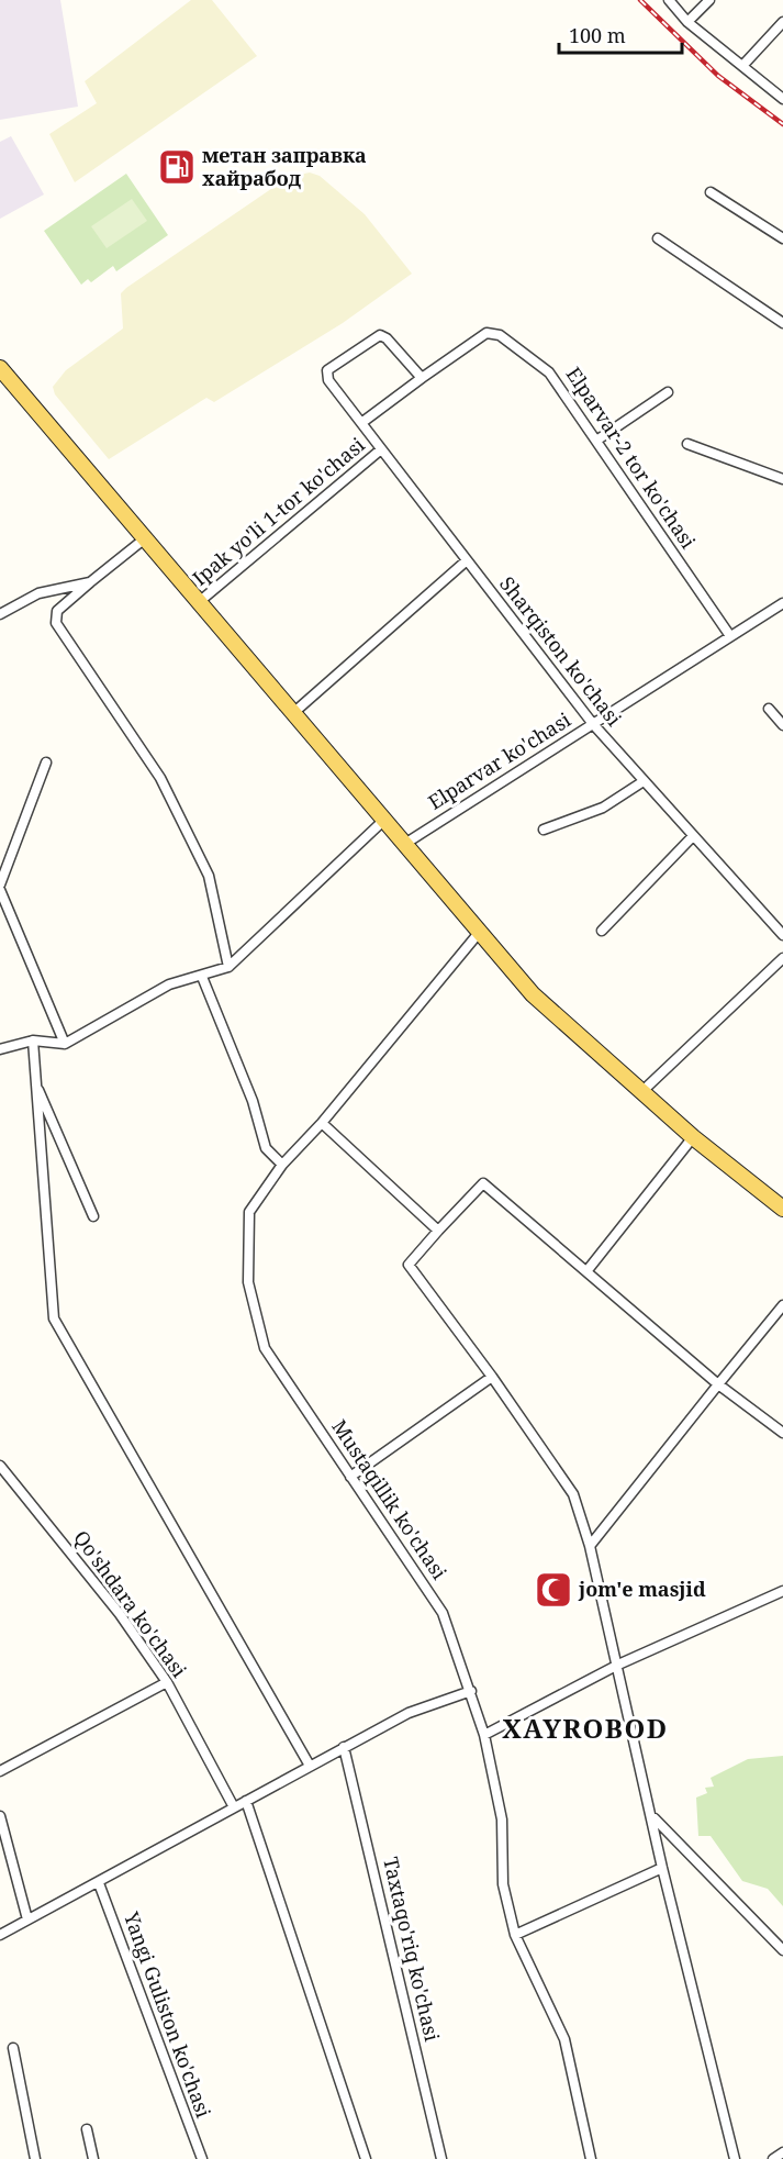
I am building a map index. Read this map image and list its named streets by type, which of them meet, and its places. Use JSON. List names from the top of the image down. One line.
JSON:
{"streets":{"street":["Elparvar-2 tor ko'chasi","Ipak yo'li 1-tor ko'chasi","Sharqiston ko'chasi","Elparvar ko'chasi","Mustaqillik ko'chasi","Qo'shdara ko'chasi","Taxtaqo'riq ko'chasi","Yangi Guliston ko'chasi"]},"crossings":[["Elparvar-2 tor ko'chasi","Sharqiston ko'chasi"],["Elparvar-2 tor ko'chasi","Elparvar ko'chasi"],["Ipak yo'li 1-tor ko'chasi","Sharqiston ko'chasi"],["Sharqiston ko'chasi","Elparvar ko'chasi"]],"districts":["XAYROBOD"],"places":{"fuel station":["метан заправка хайрабод"],"mosque":["jom'e masjid"]},"scale_bar":"100 m"}
